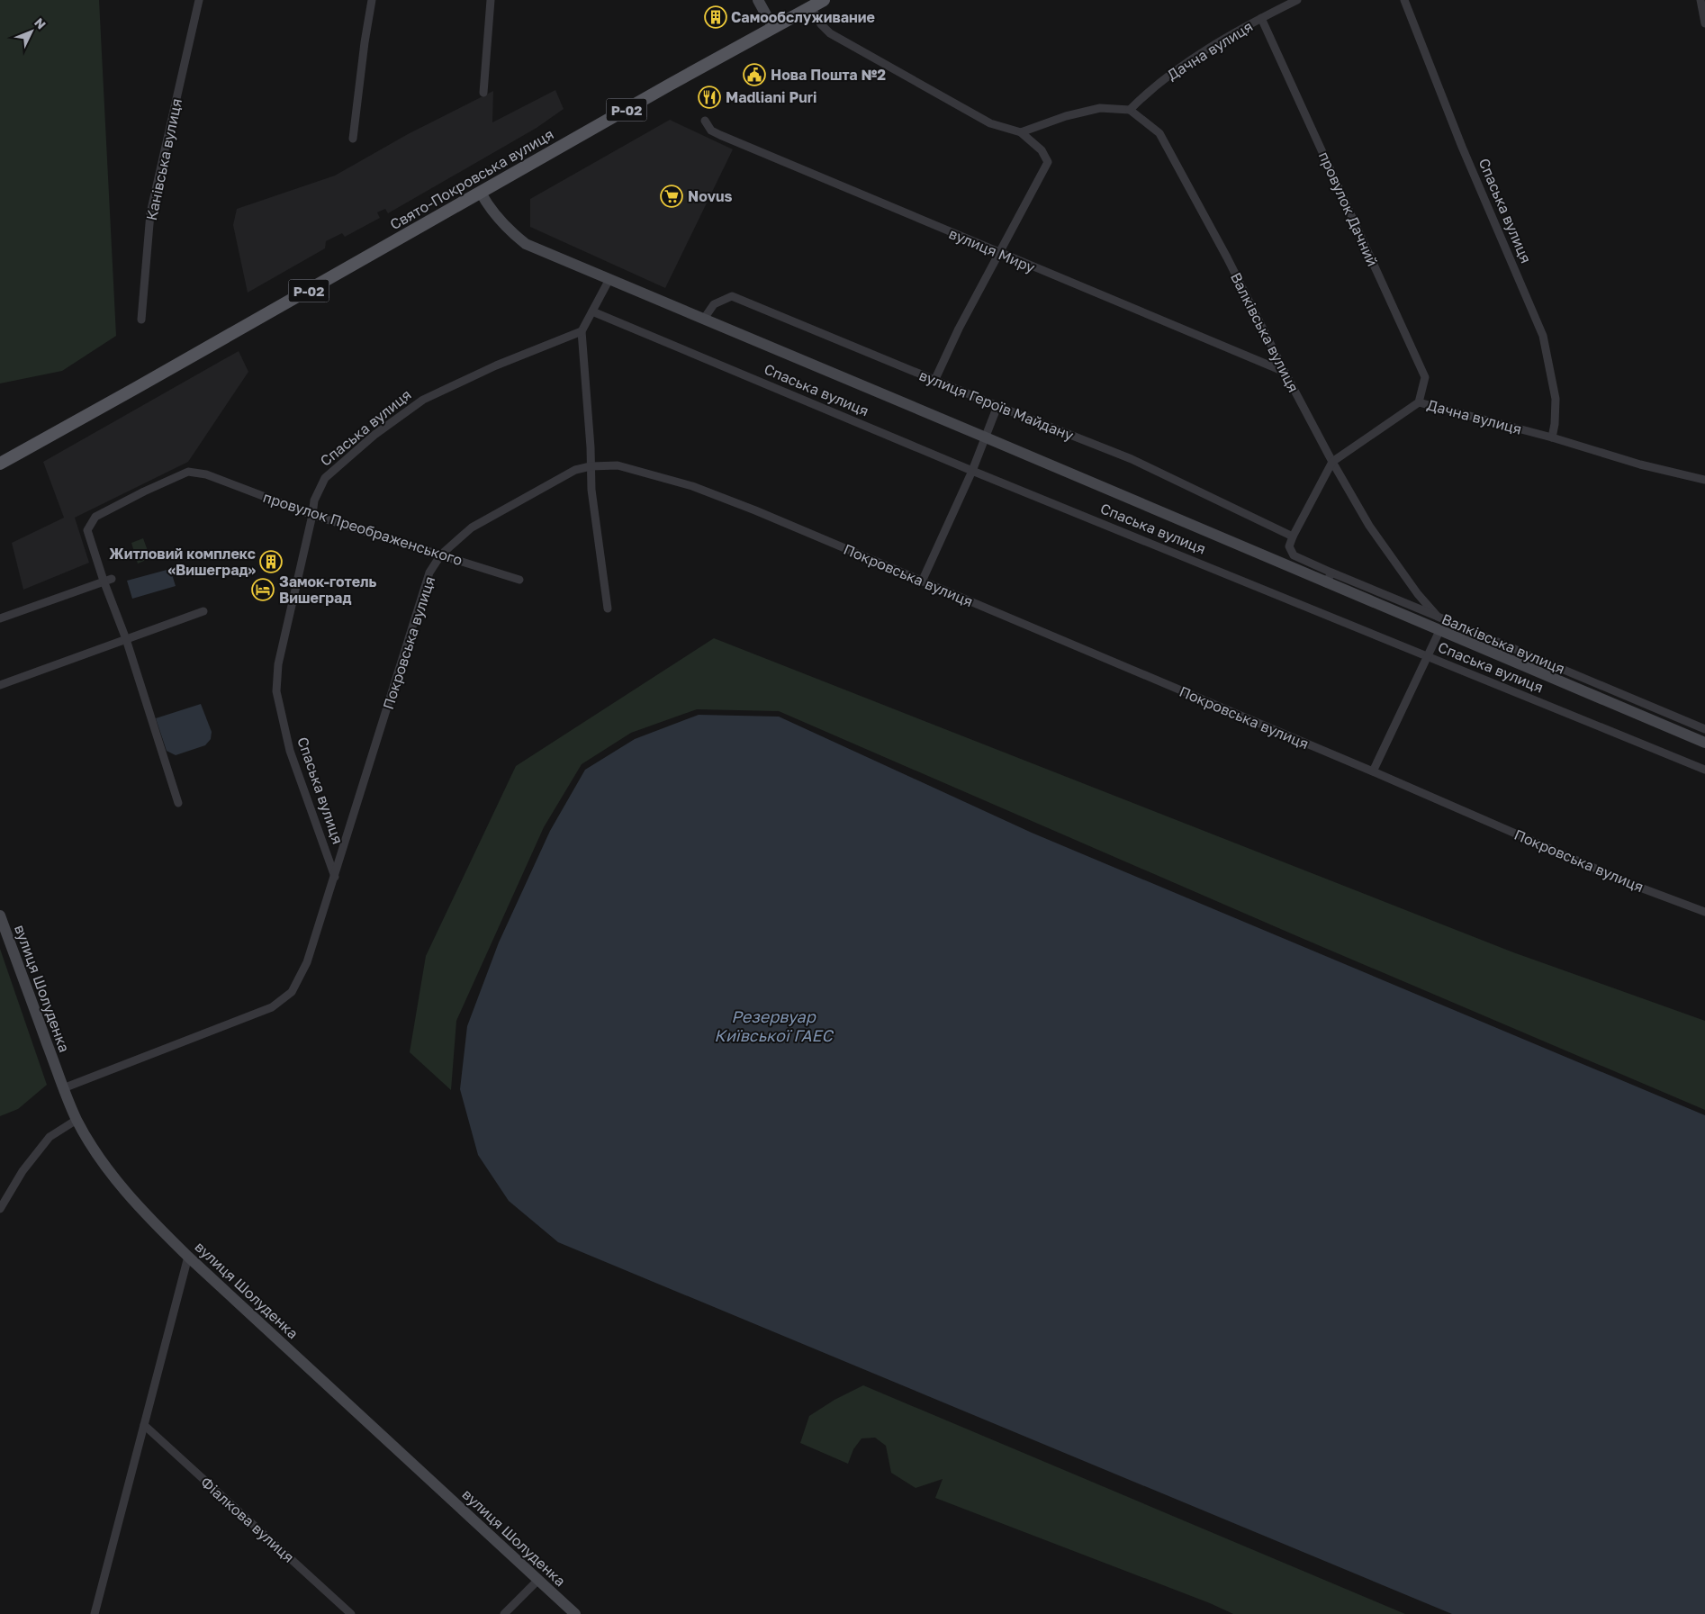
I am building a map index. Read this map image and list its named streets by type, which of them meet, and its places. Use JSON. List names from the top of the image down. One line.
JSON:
{"streets":{"main road":["Р-02","Свято-Покровська вулиця"],"street":["Дачна вулиця","Канівська вулиця","провулок Дачний","Спаська вулиця","вулиця Миру","Валківська вулиця","вулиця Героїв Майдану","провулок Преображенського","Покровська вулиця","вулиця Шолуденка","Фіалкова вулиця"]},"crossings":[["Дачна вулиця","провулок Дачний"],["Дачна вулиця","Спаська вулиця"],["Дачна вулиця","Валківська вулиця"],["Дачна вулиця","вулиця Героїв Майдану"],["Свято-Покровська вулиця","Спаська вулиця"],["Спаська вулиця","вулиця Героїв Майдану"],["Спаська вулиця","провулок Преображенського"],["Спаська вулиця","Покровська вулиця"],["вулиця Миру","Валківська вулиця"],["провулок Преображенського","Покровська вулиця"],["Покровська вулиця","вулиця Шолуденка"]],"water":["Резервуар Київської ГАЕС"],"places":{"building":["Самообслуживание","Житловий комплекс «Вишеград»"],"public building":["Нова Пошта №2"],"restaurant":["Madliani Puri"],"supermarket":["Novus"],"hotel":["Замок-готель Вишеград"]},"north":"top right"}
